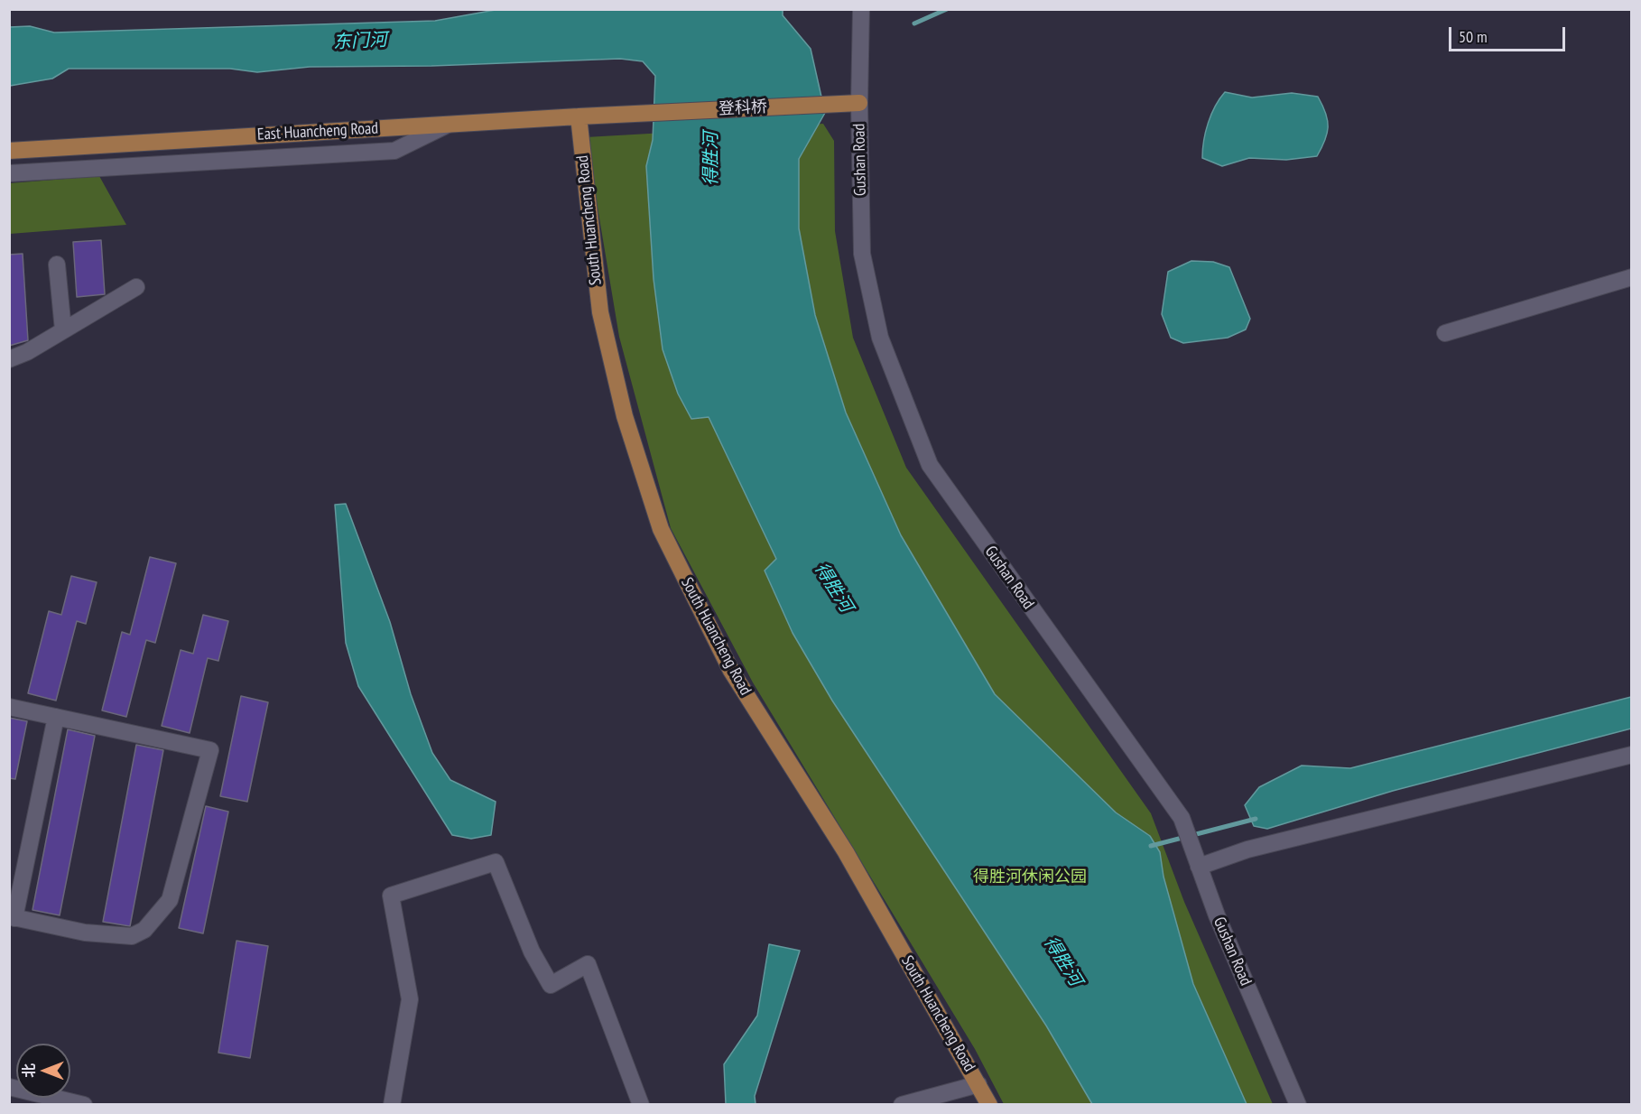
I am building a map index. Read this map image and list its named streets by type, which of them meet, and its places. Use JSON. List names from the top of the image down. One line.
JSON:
{"streets":{"main road":["登科桥","East Huancheng Road","South Huancheng Road"],"street":["Gushan Road"]},"crossings":[["登科桥","East Huancheng Road"],["登科桥","Gushan Road"],["East Huancheng Road","South Huancheng Road"]],"water":["东门河","得胜河"],"parks":["得胜河休闲公园"],"scale_bar":"50 m","north":"left"}
